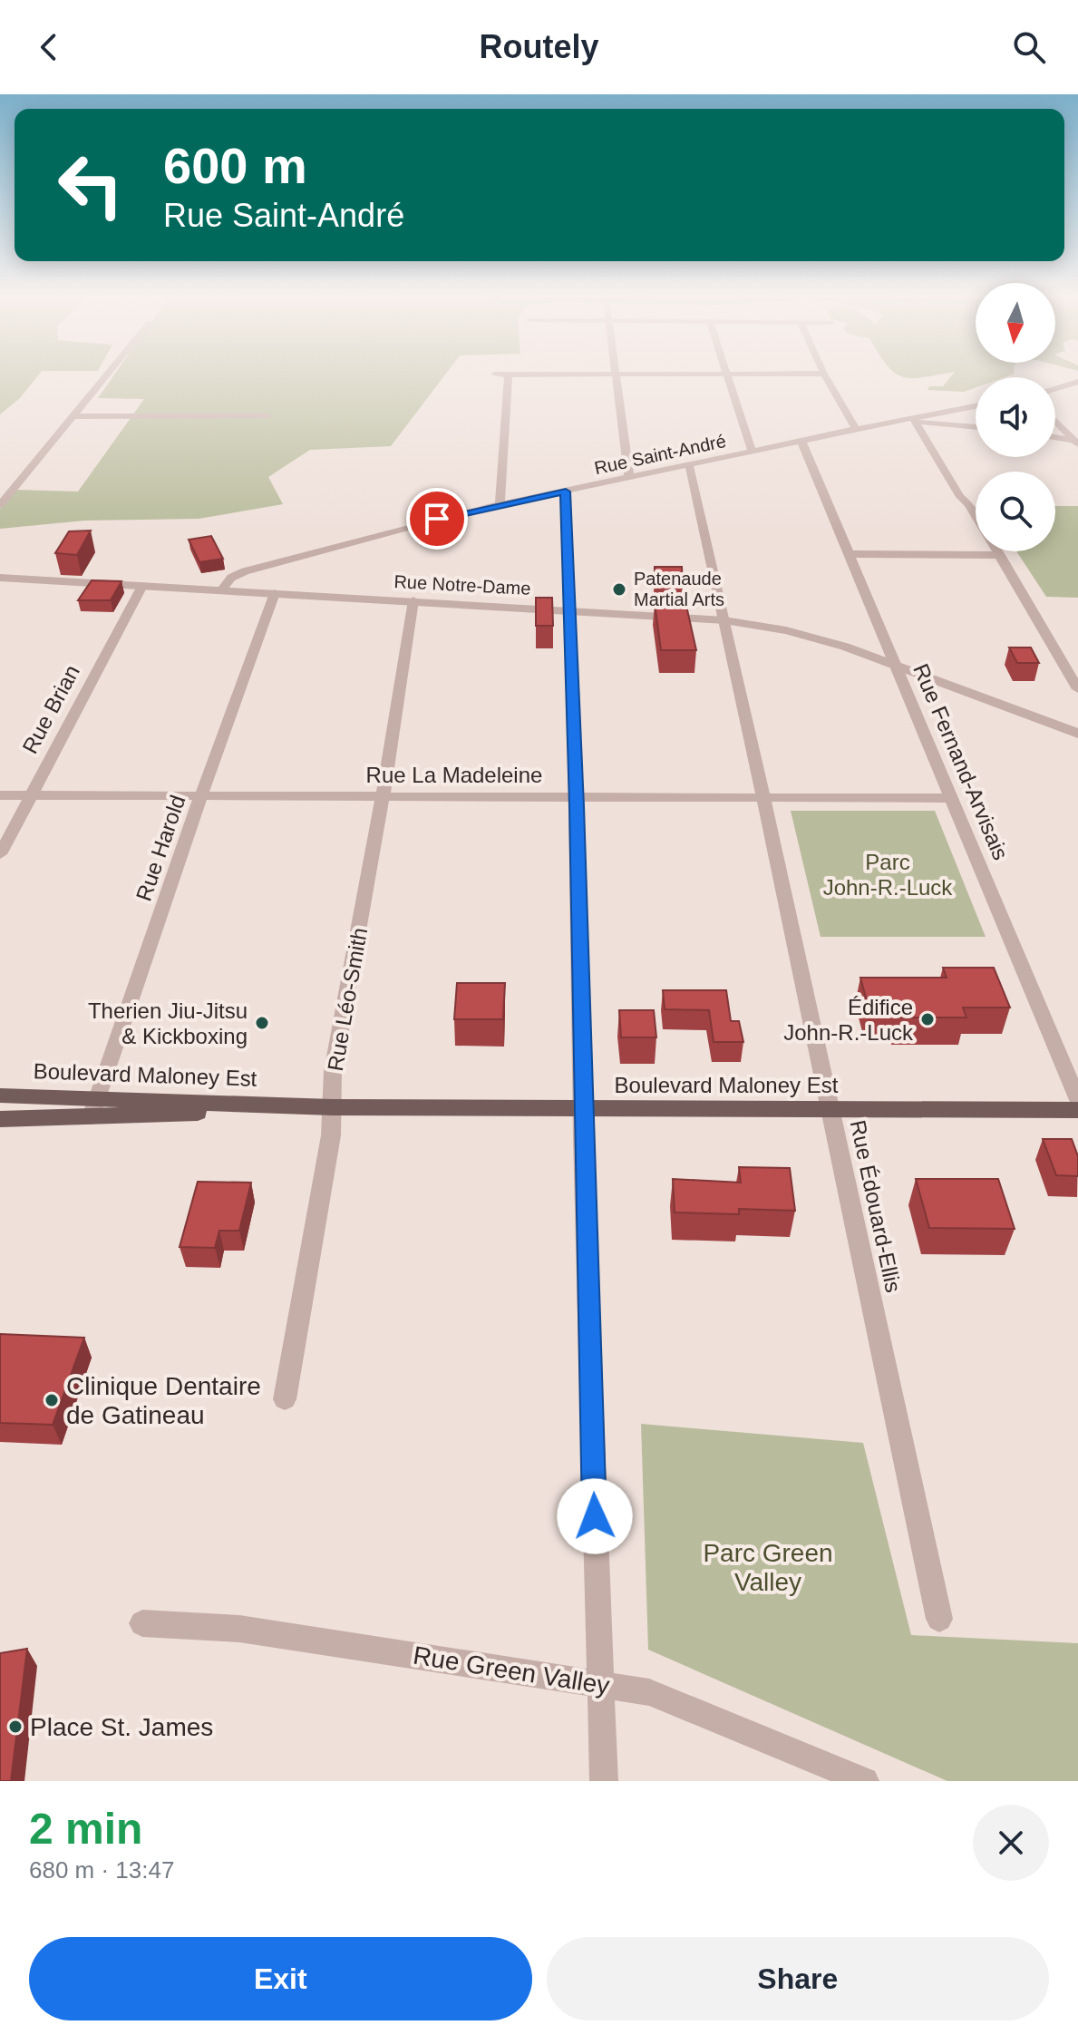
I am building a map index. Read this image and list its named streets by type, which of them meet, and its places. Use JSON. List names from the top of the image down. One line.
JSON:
{"streets":{"main road":["Boulevard Maloney Est"],"street":["Rue Saint-André","Rue Notre-Dame","Rue Brian","Rue Fernand-Arvisais","Rue La Madeleine","Rue Harold","Rue Léo-Smith","Rue Édouard-Ellis","Rue Green Valley"]},"crossings":[["Rue Saint-André","Rue Notre-Dame"],["Rue Saint-André","Rue Fernand-Arvisais"],["Rue Saint-André","Rue Édouard-Ellis"],["Rue Notre-Dame","Rue Brian"],["Rue Notre-Dame","Rue Fernand-Arvisais"],["Rue Notre-Dame","Rue Harold"],["Rue Notre-Dame","Rue Léo-Smith"],["Rue Notre-Dame","Rue Édouard-Ellis"],["Rue Brian","Rue La Madeleine"],["Rue Fernand-Arvisais","Rue La Madeleine"],["Rue La Madeleine","Rue Harold"],["Rue La Madeleine","Rue Léo-Smith"],["Rue La Madeleine","Rue Édouard-Ellis"],["Rue Harold","Boulevard Maloney Est"],["Rue Léo-Smith","Boulevard Maloney Est"],["Boulevard Maloney Est","Rue Édouard-Ellis"]],"parks":["Parc John-R.-Luck","Parc Green Valley"],"places":["Patenaude Martial Arts","Édifice John-R.-Luck","Therien Jiu-Jitsu & Kickboxing","Clinique Dentaire de Gatineau","Place St. James"],"north":"bottom","page":{"header":"Routely","turn":["600 m","Rue Saint-André"],"heading":["2 min","680 m · 13:47"],"buttons":["Exit","Share"]}}
